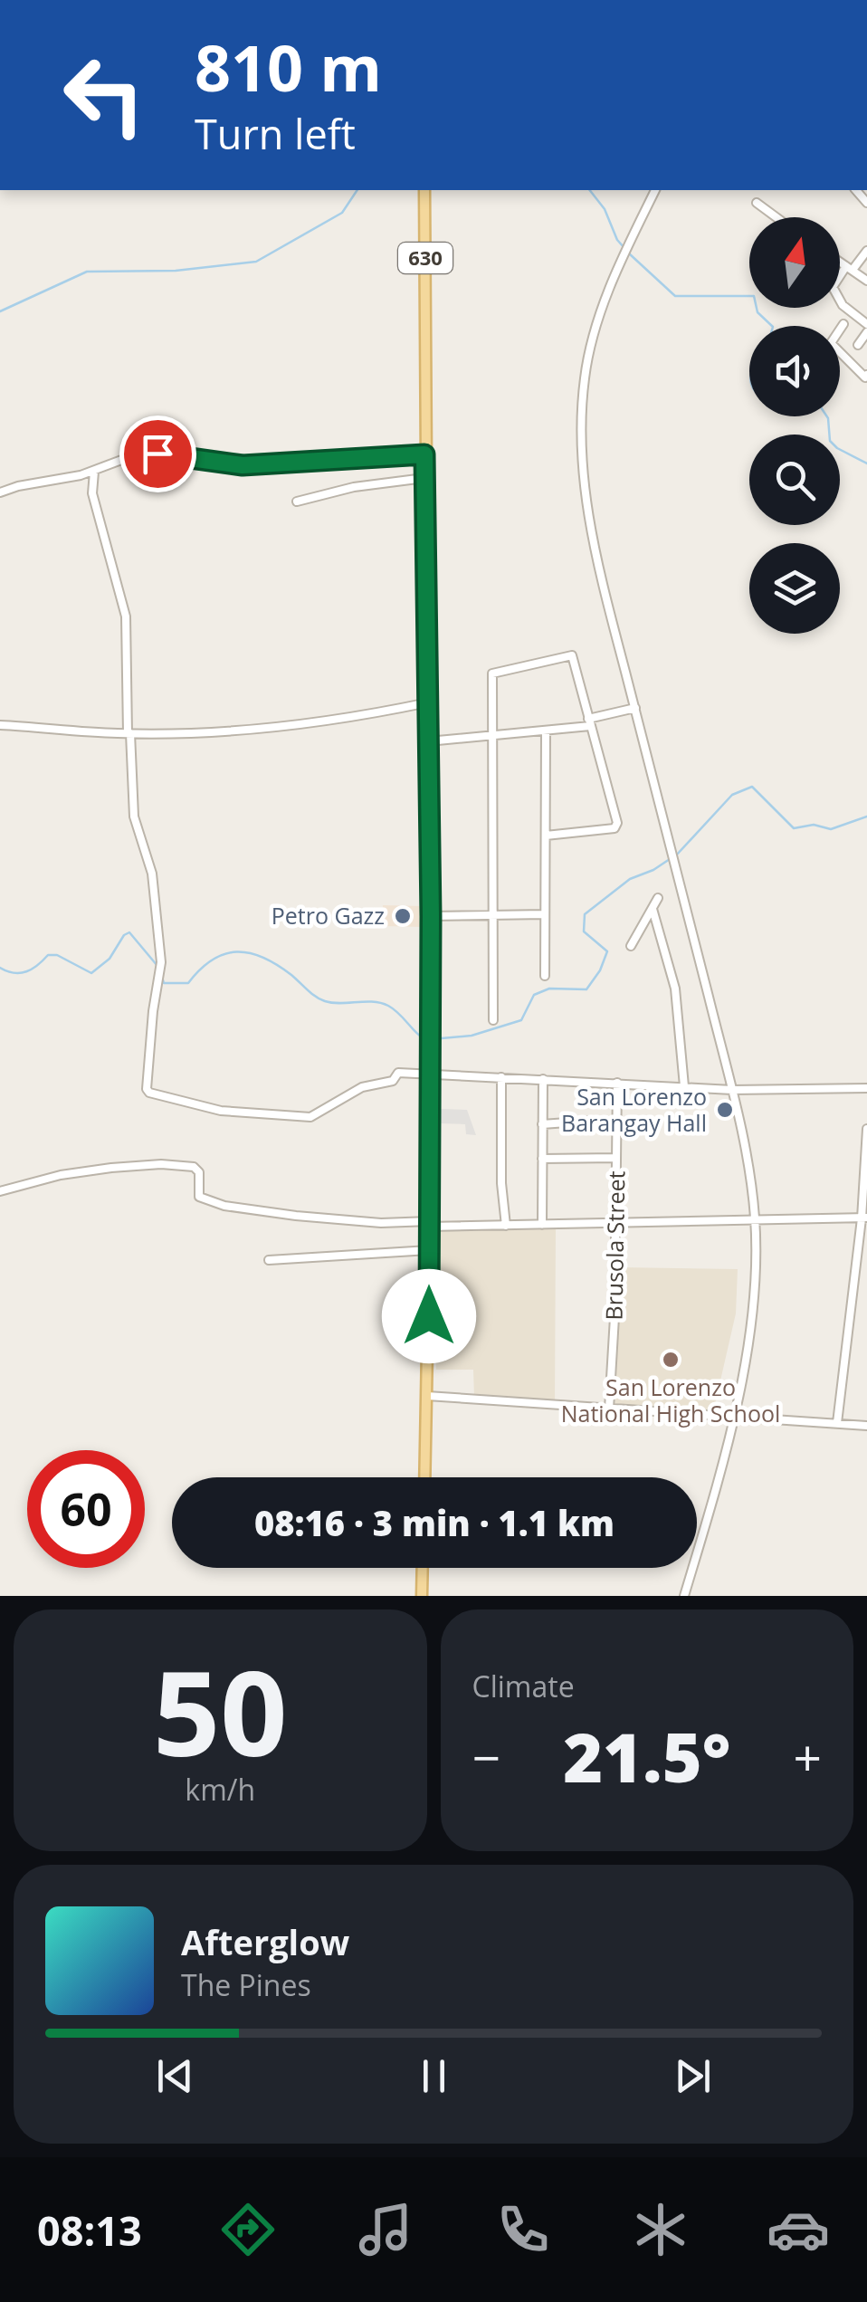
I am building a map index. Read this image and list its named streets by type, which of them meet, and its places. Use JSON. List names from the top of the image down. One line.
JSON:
{"streets":{"main road":["630"],"street":["Brusola Street"]},"places":["Petro Gazz","San Lorenzo Barangay Hall","San Lorenzo National High School"],"north":"top","page":{"turn":["810 m","Turn left"],"limit":"60","trip":"08:16 · 3 min · 1.1 km","tile":[["50","km/h"],"Climate"],"heat":["−","21.5°","+"],"song":["Afterglow","The Pines"],"tabs":"08:13"}}
